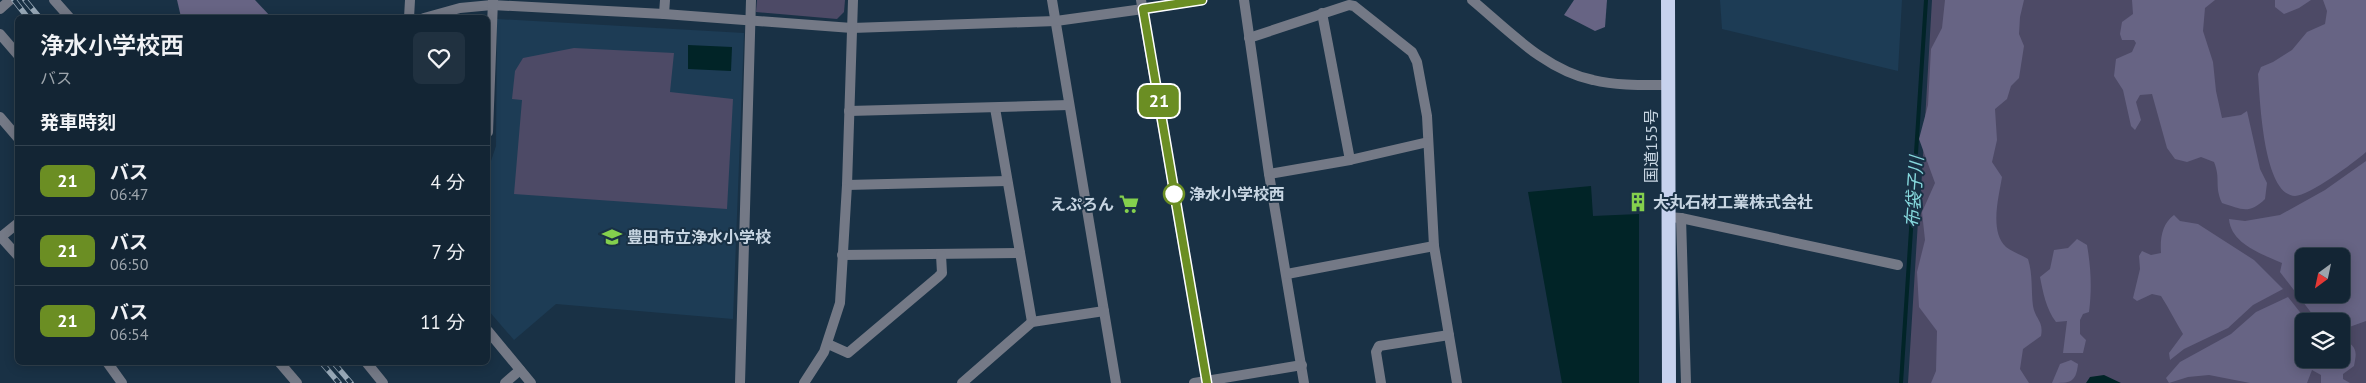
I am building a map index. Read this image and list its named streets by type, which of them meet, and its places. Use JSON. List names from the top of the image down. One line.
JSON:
{"streets":{"highway":["国道155号"]},"water":["布袋子川"],"places":{"other":["浄水小学校西"],"building":["大丸石材工業株式会社"],"supermarket":["えぷろん"],"school or university":["豊田市立浄水小学校"]},"lines":["bus line 21"],"north":"bottom left","page":{"on_map":"21","heading":[["浄水小学校西","バス"],"発車時刻"],"list":[{"mark":"21","name":"バス","note":"06:47","value":"4 分"},{"mark":"21","name":"バス","note":"06:50","value":"7 分"},{"mark":"21","name":"バス","note":"06:54","value":"11 分"}]}}
